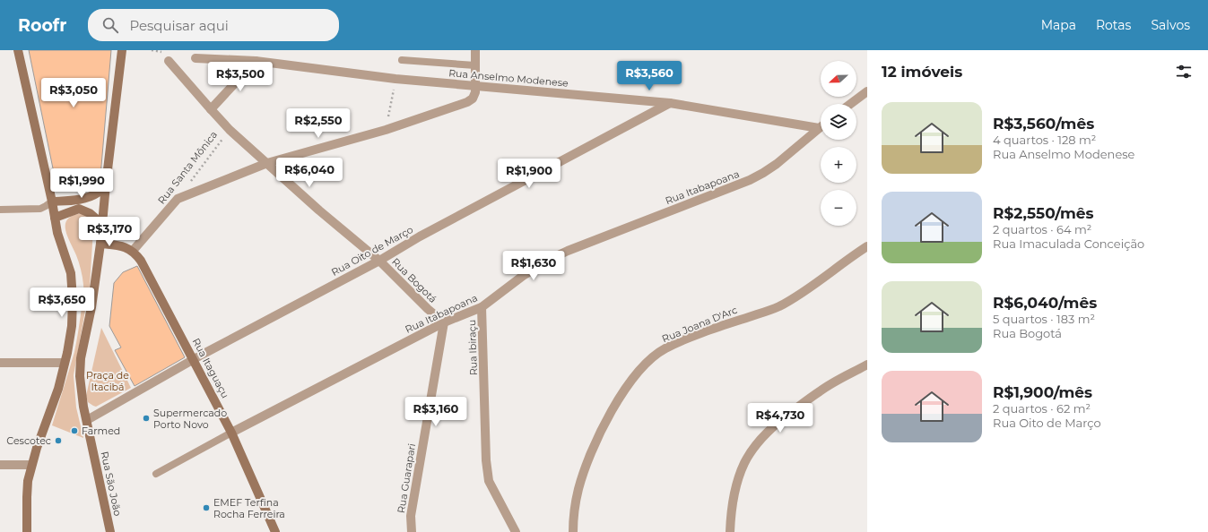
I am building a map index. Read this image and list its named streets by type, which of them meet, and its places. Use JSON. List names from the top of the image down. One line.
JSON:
{"streets":{"main road":["Rua Itaguaçu","Rua São João"],"street":["Rua Anselmo Modenese","Rua Santa Mônica","Rua Itabapoana","Rua Oito de Março","Rua Bogotá","Rua Joana D'Arc","Rua Ibiraçu","Rua Guarapari"]},"crossings":[["Rua Anselmo Modenese","Rua Itabapoana"],["Rua Anselmo Modenese","Rua Oito de Março"],["Rua Santa Mônica","Rua Bogotá"],["Rua Santa Mônica","Rua Itaguaçu"],["Rua Itabapoana","Rua Bogotá"],["Rua Itabapoana","Rua Ibiraçu"],["Rua Itabapoana","Rua Itaguaçu"],["Rua Itabapoana","Rua Guarapari"],["Rua Oito de Março","Rua Bogotá"],["Rua Oito de Março","Rua Itaguaçu"],["Rua Oito de Março","Rua São João"],["Rua Bogotá","Rua Guarapari"]],"parks":["Praça de Itacibá"],"places":["Supermercado Porto Novo","Farmed","Cescotec","EMEF Terfina Rocha Ferreira"],"north":"left","page":{"header":"Roofr","search":"Pesquisar aqui","nav":["Mapa","Rotas","Salvos"],"heading":"12 imóveis","map_buttons":["+","−"],"price":["R$3,560","R$3,500","R$3,050","R$2,550","R$6,040","R$1,900","R$1,990","R$3,170","R$1,630","R$3,650","R$3,160","R$4,730"],"list":[{"name":"R$3,560/mês","note":"4 quartos · 128 m² · Rua Anselmo Modenese"},{"name":"R$2,550/mês","note":"2 quartos · 64 m² · Rua Imaculada Conceição"},{"name":"R$6,040/mês","note":"5 quartos · 183 m² · Rua Bogotá"},{"name":"R$1,900/mês","note":"2 quartos · 62 m² · Rua Oito de Março"}]}}
